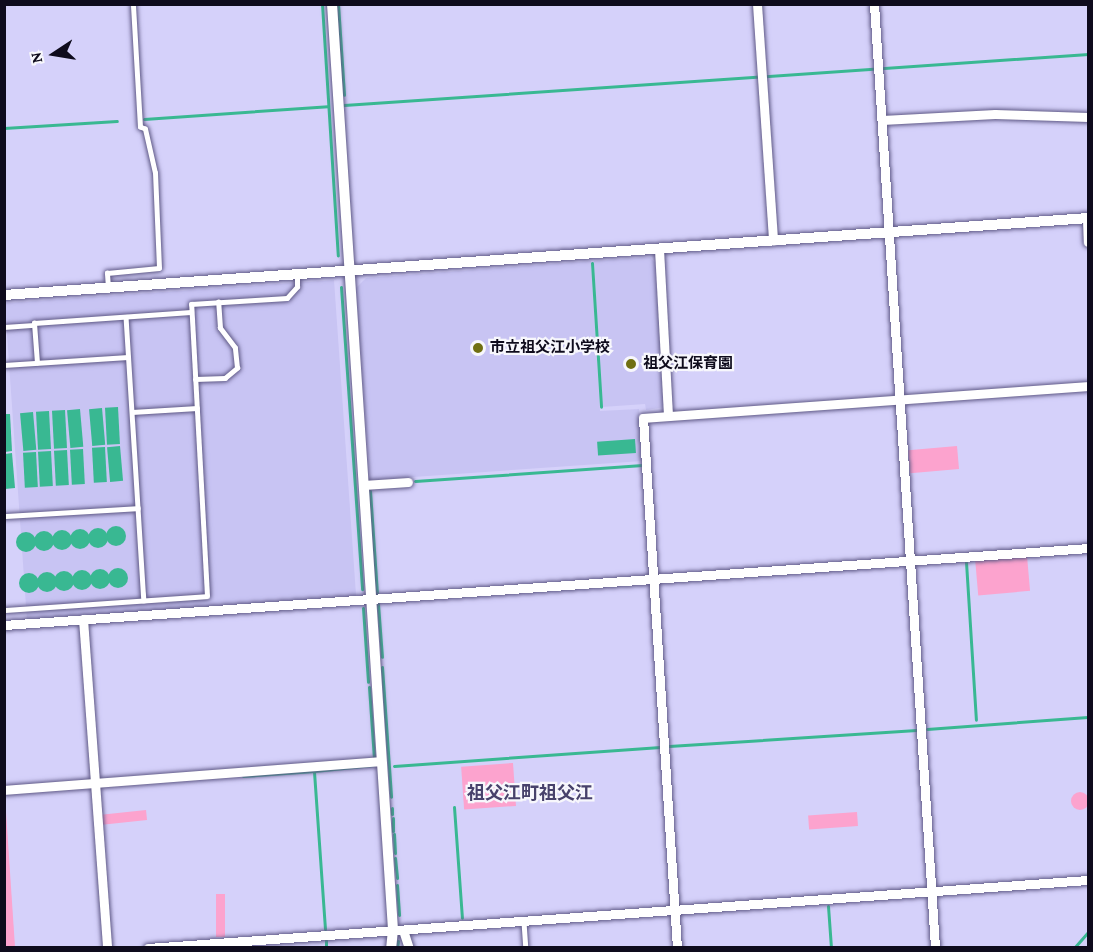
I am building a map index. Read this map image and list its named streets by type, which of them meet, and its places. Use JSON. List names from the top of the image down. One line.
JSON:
{"districts":["祖父江町祖父江"],"places":["市立祖父江小学校","祖父江保育園"],"north":"left"}
